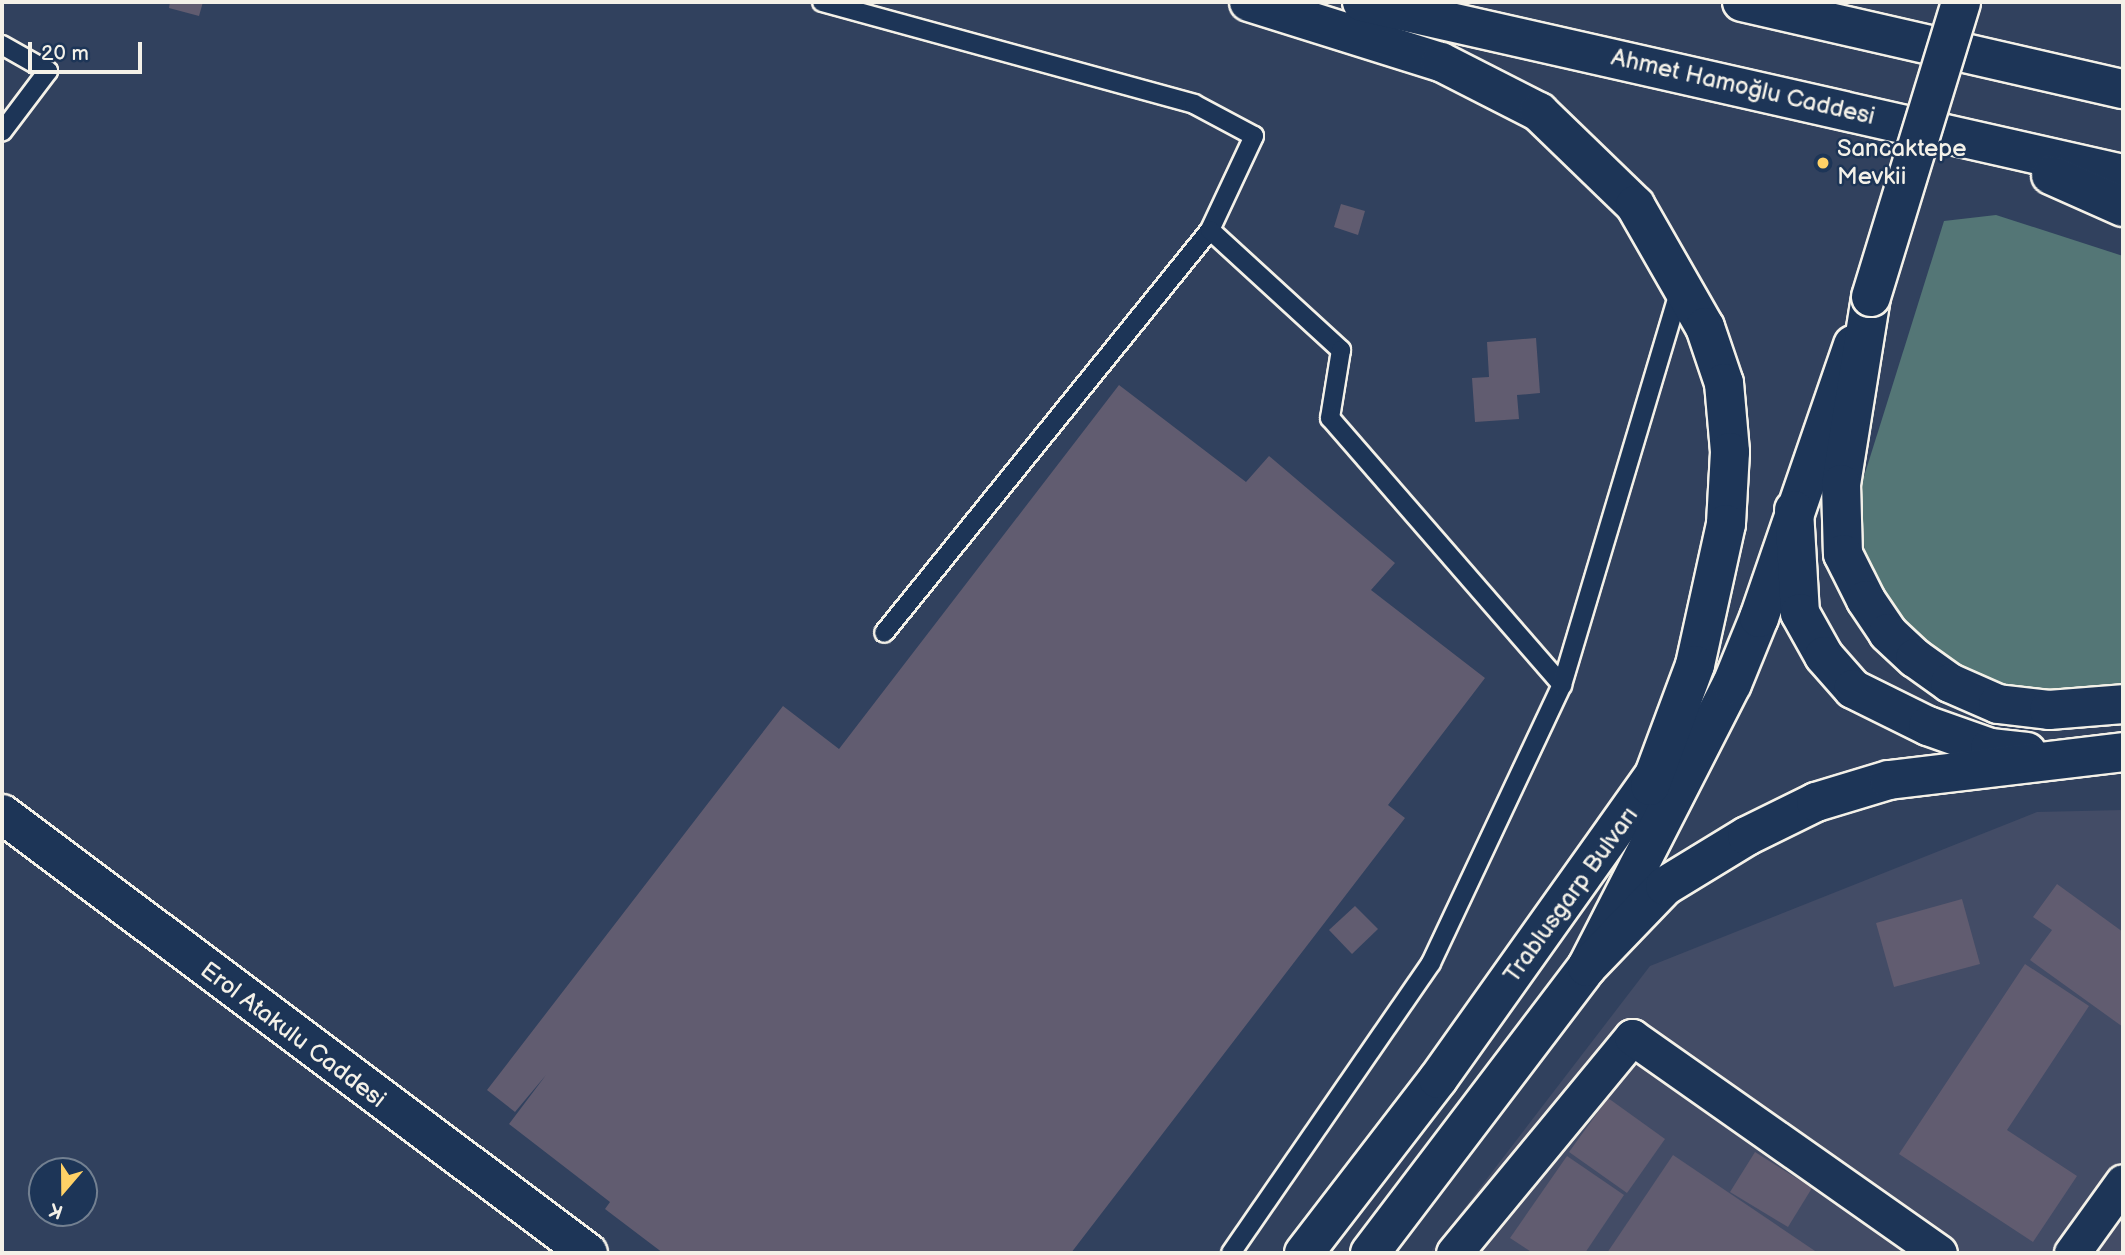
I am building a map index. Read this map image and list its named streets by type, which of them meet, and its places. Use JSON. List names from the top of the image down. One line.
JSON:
{"streets":{"main road":["Ahmet Hamoğlu Caddesi","Trablusgarp Bulvarı","Erol Atakulu Caddesi"]},"places":["Sancaktepe Mevkii"],"scale_bar":"20 m","north":"bottom"}
